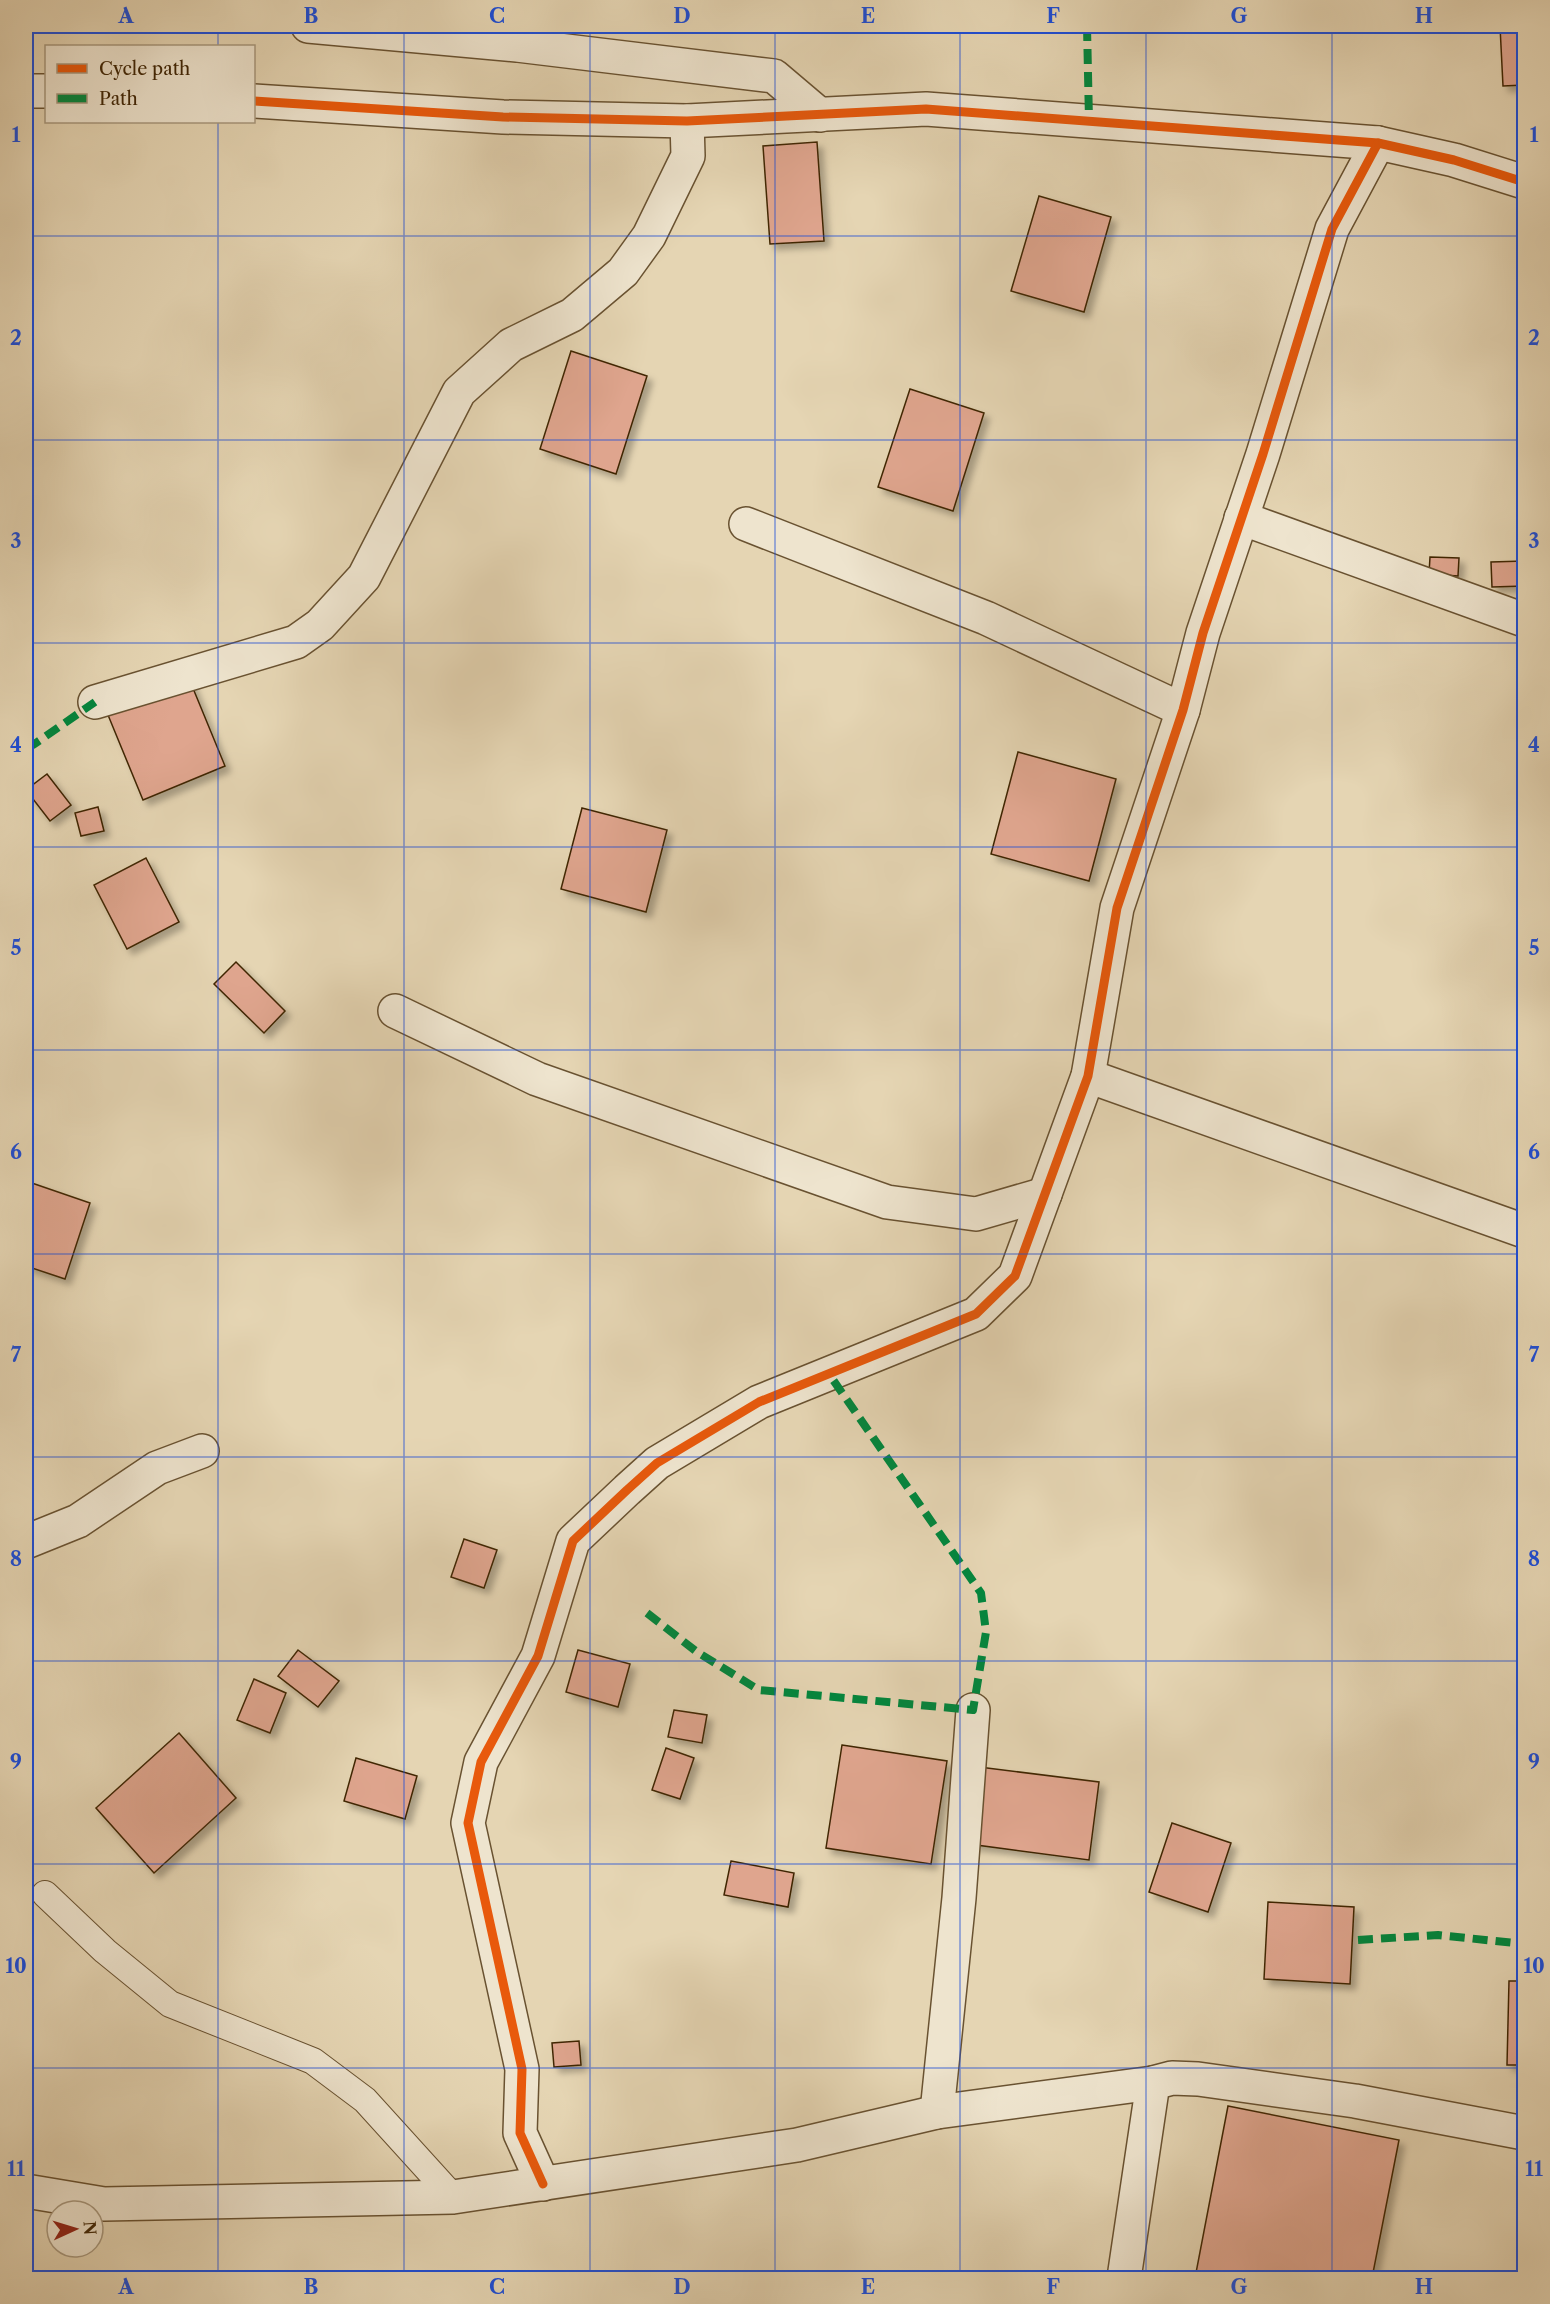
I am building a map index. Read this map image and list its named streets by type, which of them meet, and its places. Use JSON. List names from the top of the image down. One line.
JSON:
{"legend":["Cycle path","Path"],"north":"right","grid":{"columns":["A","B","C","D","E","F","G","H"],"rows":["1","2","3","4","5","6","7","8","9","10","11"]}}
